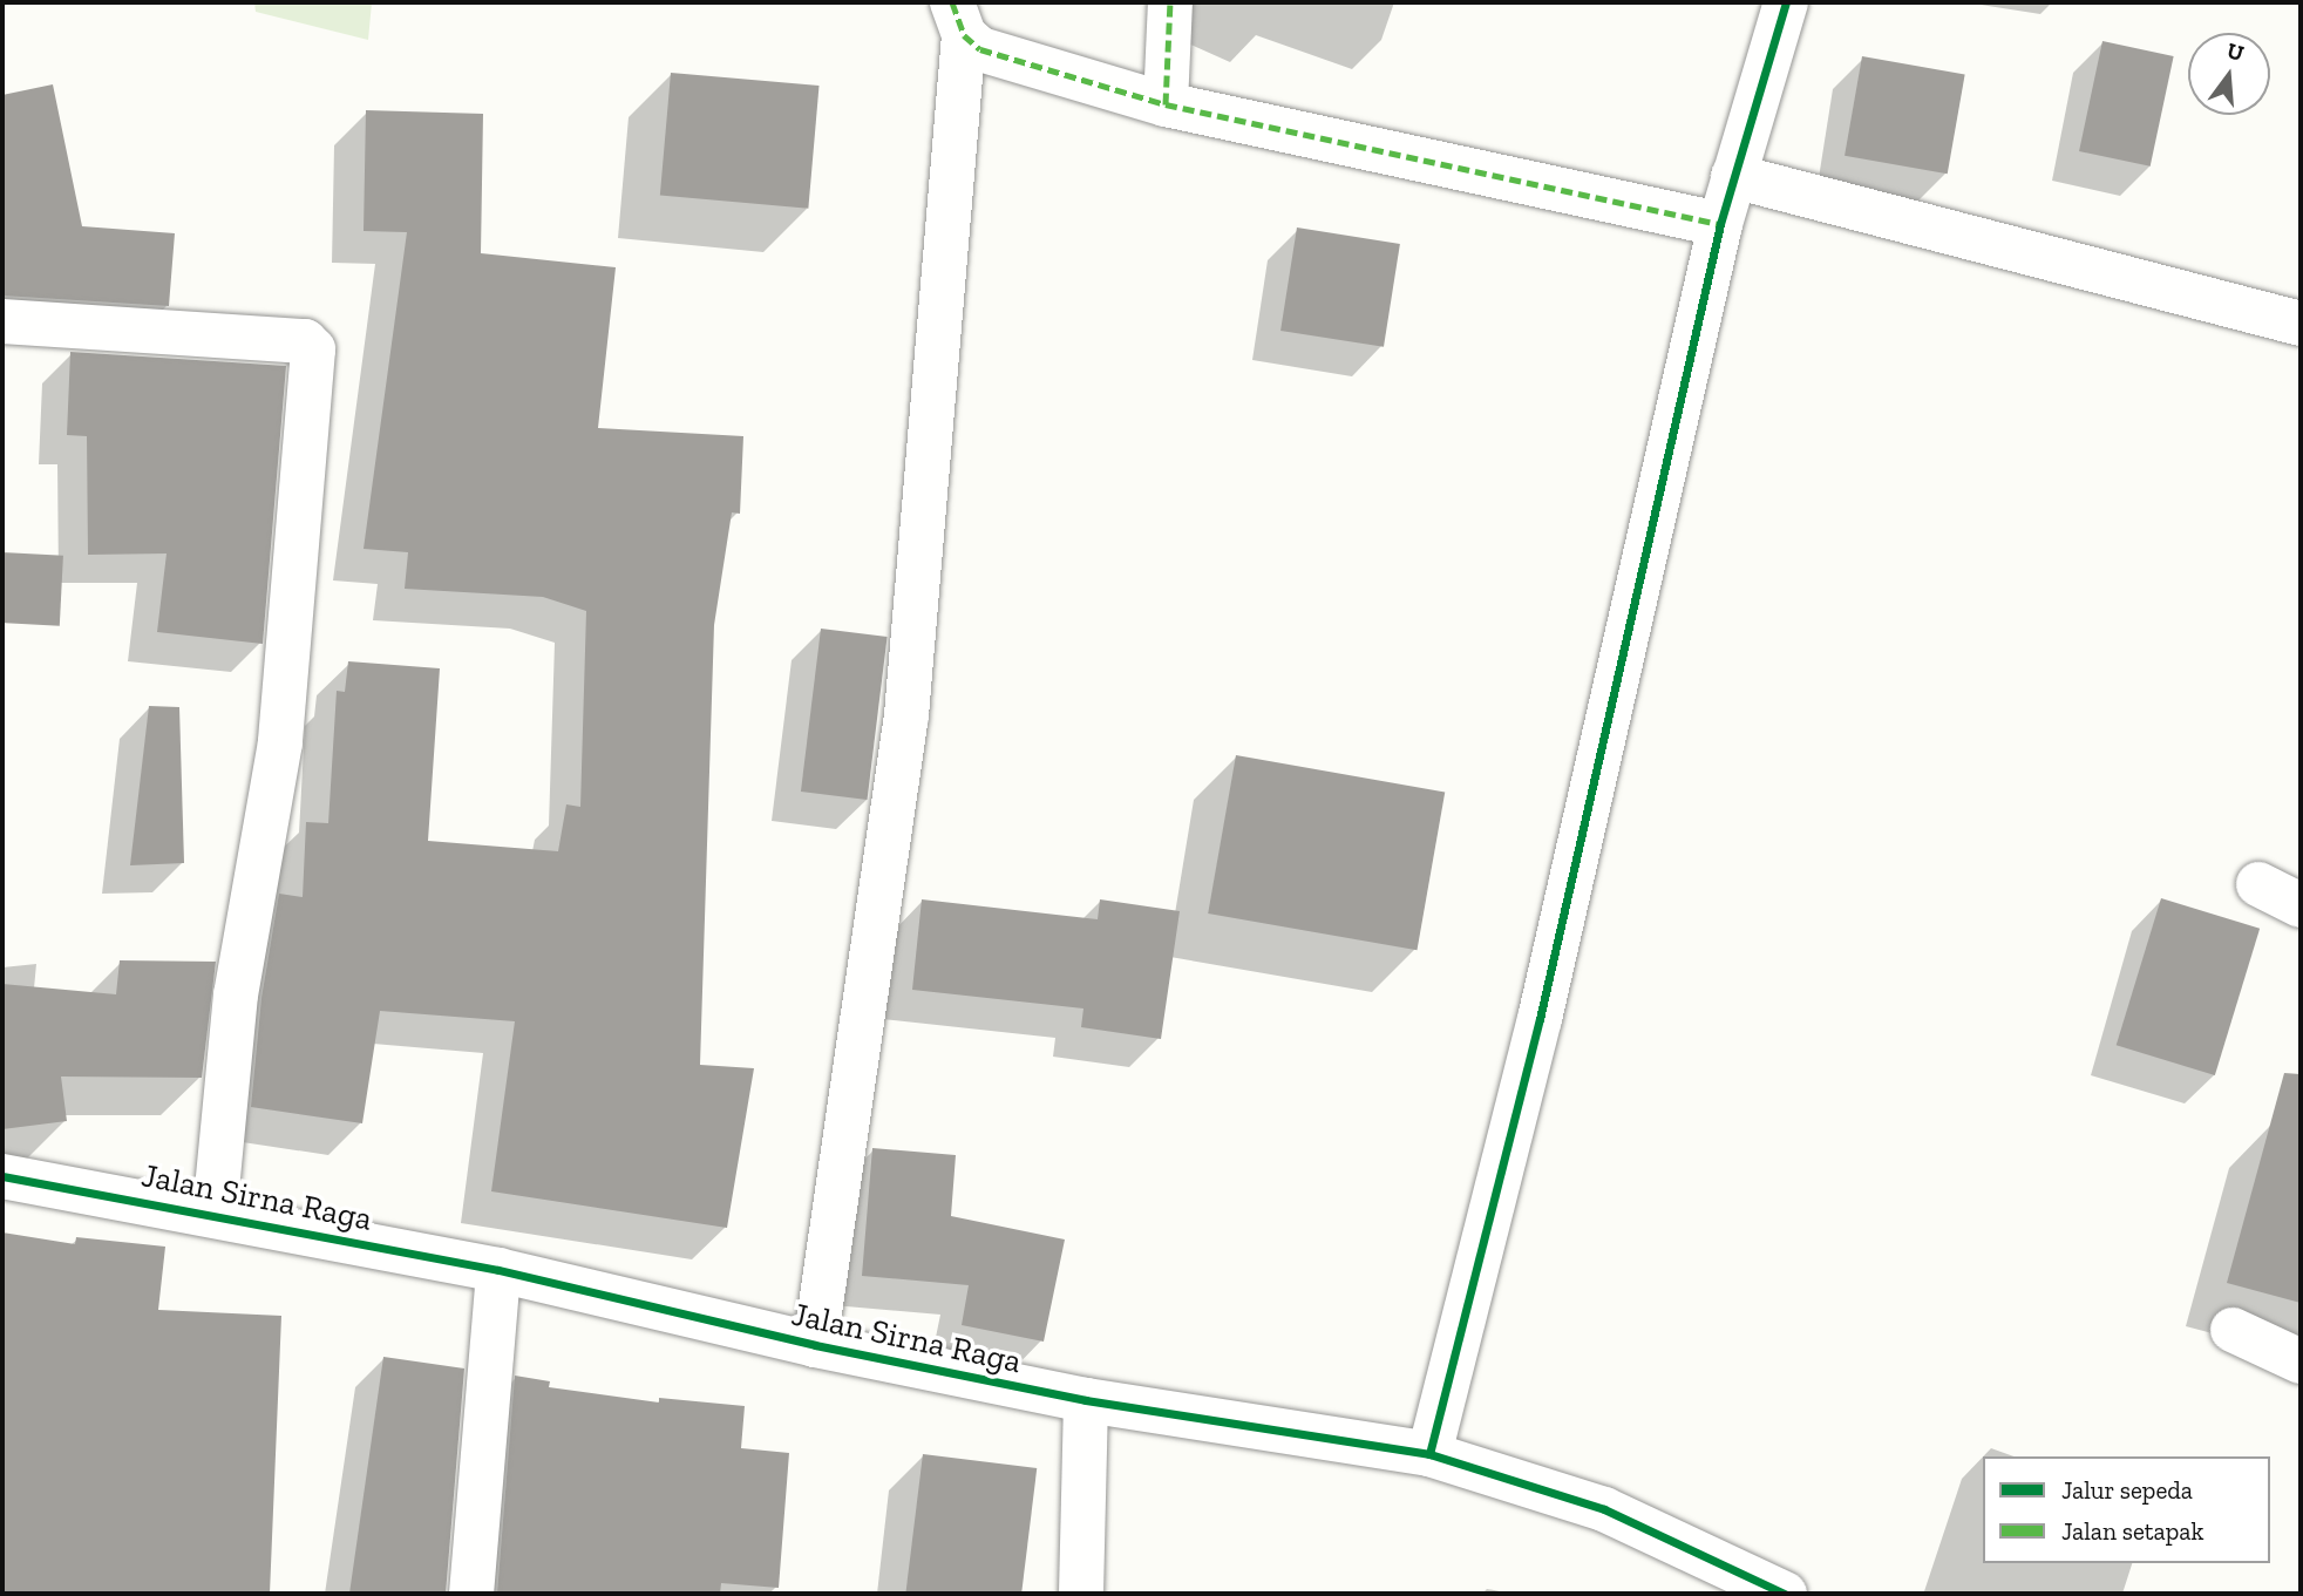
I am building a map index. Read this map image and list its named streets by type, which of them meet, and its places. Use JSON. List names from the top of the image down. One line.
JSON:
{"streets":{"street":["Jalan Sirna Raga"]},"legend":["Jalur sepeda","Jalan setapak"],"north":"top"}
